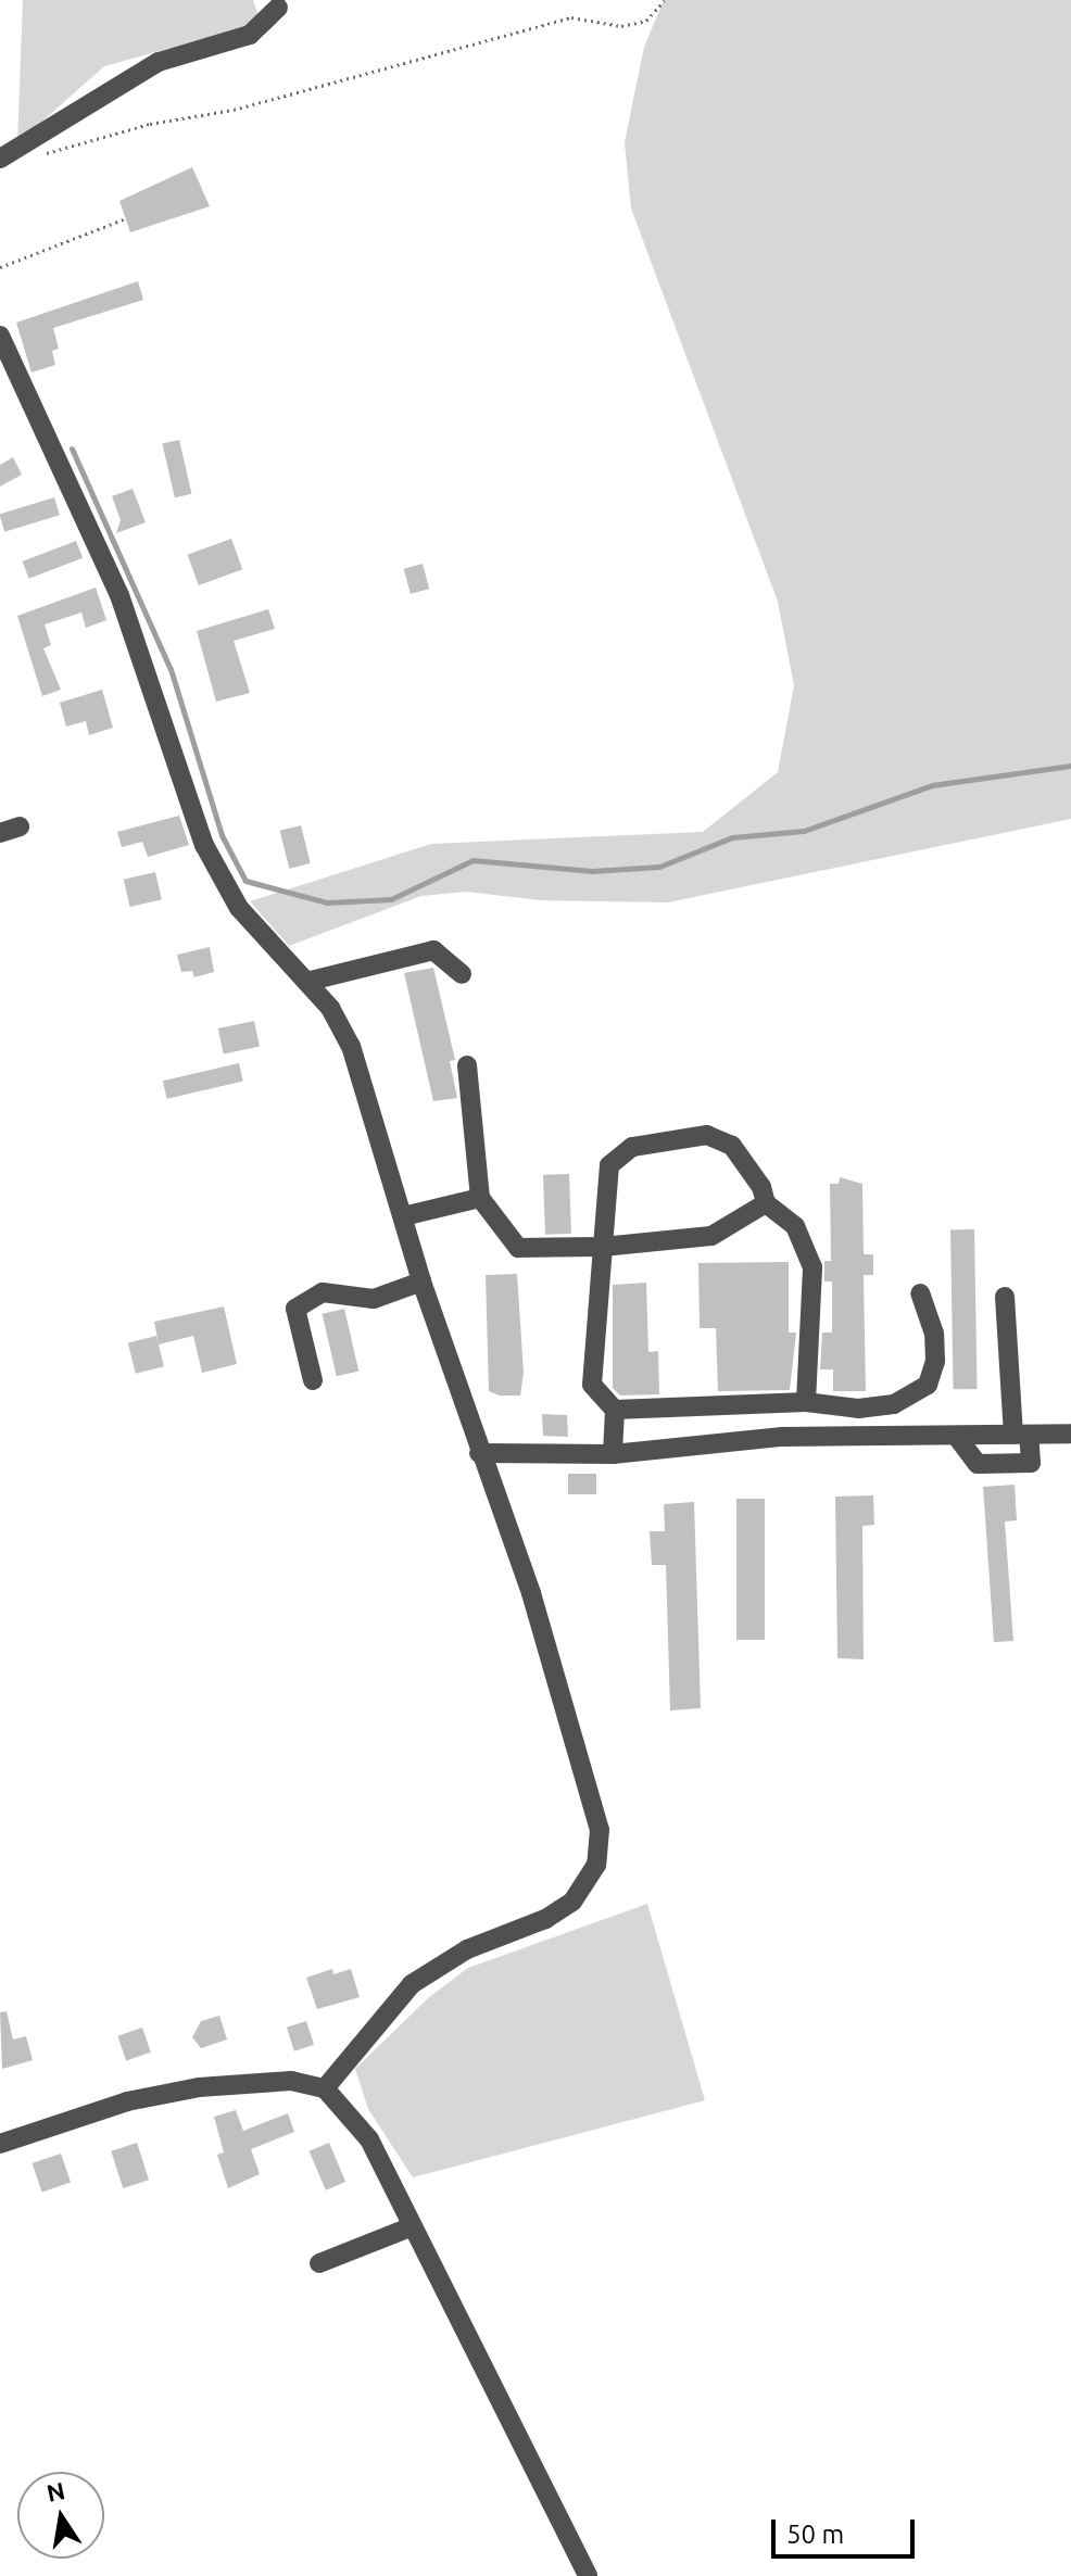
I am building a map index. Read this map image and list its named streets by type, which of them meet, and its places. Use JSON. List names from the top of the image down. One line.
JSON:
{"scale_bar":"50 m","north":"top"}
